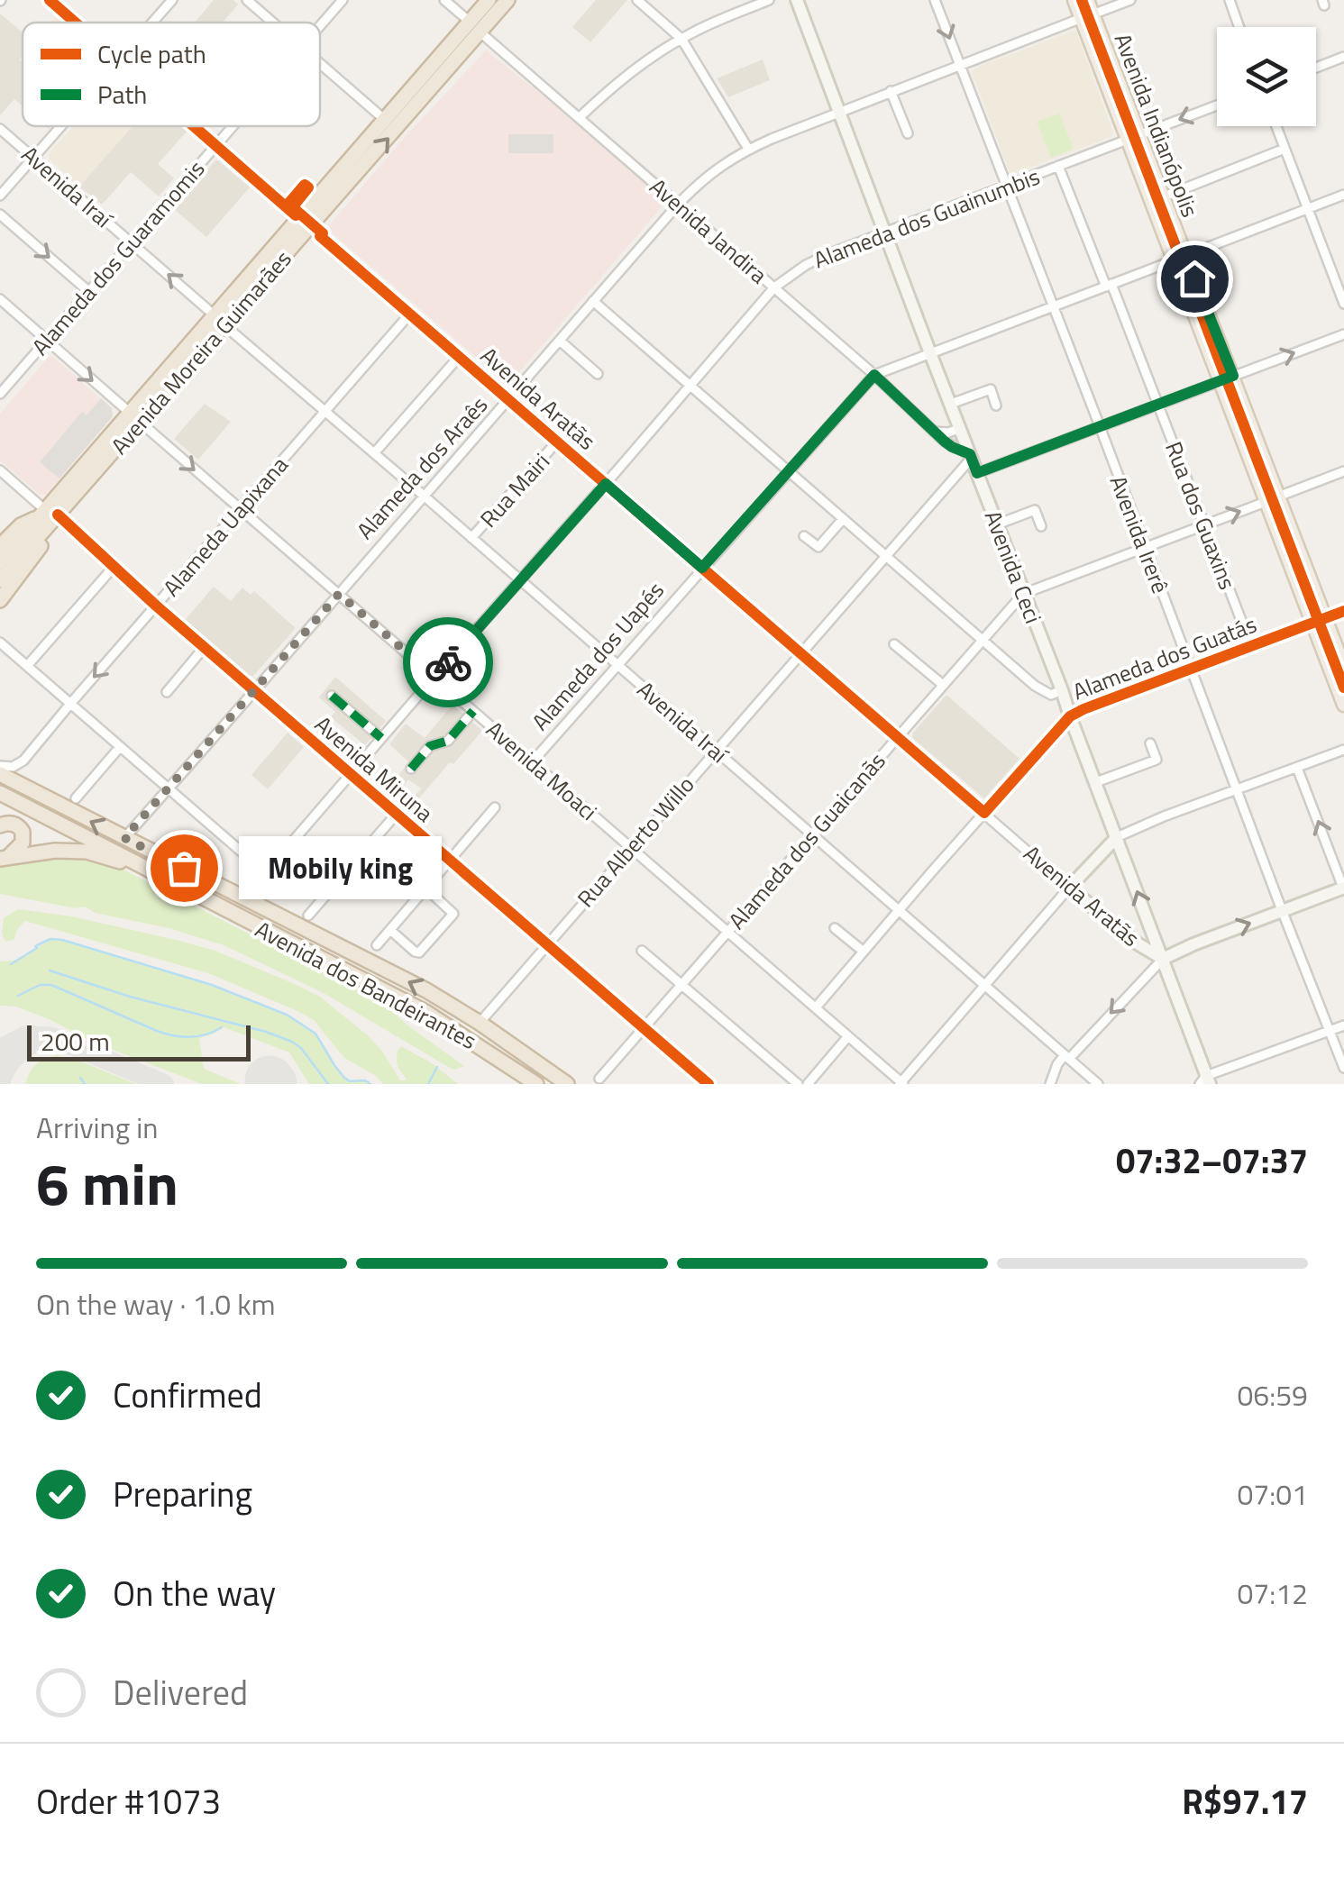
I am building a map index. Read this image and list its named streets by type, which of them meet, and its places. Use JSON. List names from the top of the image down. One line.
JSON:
{"streets":{"highway":["Avenida Moreira Guimarães","Avenida dos Bandeirantes"],"main road":["Avenida Indianópolis"],"street":["Avenida Iraí","Alameda dos Guainumbis","Avenida Jandira","Alameda dos Guaramomis","Avenida Aratãs","Alameda dos Araês","Rua Mairi","Rua dos Guaxins","Alameda Uapixana","Avenida Irerê","Avenida Ceci","Alameda dos Uapés","Alameda dos Guatás","Avenida Miruna","Avenida Moaci","Alameda dos Guaicanãs","Rua Alberto Willo"]},"crossings":[["Avenida Indianópolis","Alameda dos Guainumbis"],["Avenida Indianópolis","Alameda dos Araês"],["Avenida Indianópolis","Alameda dos Uapés"],["Avenida Indianópolis","Alameda dos Guatás"],["Avenida Indianópolis","Alameda dos Guaicanãs"],["Avenida Iraí","Alameda dos Guainumbis"],["Avenida Iraí","Alameda dos Guaramomis"],["Avenida Iraí","Avenida Moreira Guimarães"],["Avenida Iraí","Alameda dos Araês"],["Avenida Iraí","Rua Mairi"],["Avenida Iraí","Alameda Uapixana"],["Avenida Iraí","Alameda dos Uapés"],["Avenida Iraí","Alameda dos Guatás"],["Avenida Iraí","Alameda dos Guaicanãs"],["Avenida Iraí","Rua Alberto Willo"],["Alameda dos Guainumbis","Avenida Jandira"],["Alameda dos Guainumbis","Avenida Aratãs"],["Alameda dos Guainumbis","Rua dos Guaxins"],["Alameda dos Guainumbis","Avenida Irerê"],["Alameda dos Guainumbis","Avenida Ceci"],["Alameda dos Guainumbis","Avenida Miruna"],["Alameda dos Guainumbis","Avenida Moaci"],["Alameda dos Guainumbis","Avenida dos Bandeirantes"],["Avenida Jandira","Avenida Moreira Guimarães"],["Avenida Jandira","Alameda dos Araês"],["Avenida Jandira","Avenida Ceci"],["Avenida Jandira","Alameda dos Uapés"],["Avenida Jandira","Rua Alberto Willo"],["Alameda dos Guaramomis","Avenida Aratãs"],["Alameda dos Guaramomis","Avenida Moaci"],["Avenida Moreira Guimarães","Avenida Aratãs"],["Avenida Moreira Guimarães","Avenida Miruna"],["Avenida Moreira Guimarães","Avenida Moaci"],["Avenida Aratãs","Alameda dos Araês"],["Avenida Aratãs","Rua Mairi"],["Avenida Aratãs","Alameda Uapixana"],["Avenida Aratãs","Avenida Ceci"],["Avenida Aratãs","Alameda dos Uapés"],["Avenida Aratãs","Alameda dos Guatás"],["Avenida Aratãs","Alameda dos Guaicanãs"],["Avenida Aratãs","Rua Alberto Willo"],["Alameda dos Araês","Avenida Irerê"],["Alameda dos Araês","Avenida Ceci"],["Alameda dos Araês","Avenida Miruna"],["Alameda dos Araês","Avenida Moaci"],["Alameda dos Araês","Avenida dos Bandeirantes"],["Rua dos Guaxins","Alameda dos Uapés"],["Rua dos Guaxins","Alameda dos Guatás"],["Rua dos Guaxins","Alameda dos Guaicanãs"],["Alameda Uapixana","Avenida Miruna"],["Alameda Uapixana","Avenida Moaci"],["Avenida Irerê","Alameda dos Uapés"],["Avenida Irerê","Alameda dos Guatás"],["Avenida Irerê","Alameda dos Guaicanãs"],["Avenida Ceci","Alameda dos Uapés"],["Avenida Ceci","Alameda dos Guatás"],["Avenida Ceci","Alameda dos Guaicanãs"],["Avenida Ceci","Rua Alberto Willo"],["Alameda dos Uapés","Avenida Moaci"],["Alameda dos Guatás","Avenida Moaci"],["Avenida Miruna","Alameda dos Guaicanãs"],["Avenida Miruna","Rua Alberto Willo"],["Avenida Moaci","Alameda dos Guaicanãs"],["Avenida Moaci","Rua Alberto Willo"],["Rua Alberto Willo","Avenida dos Bandeirantes"]],"places":["Mobily king"],"legend":["Cycle path","Path"],"scale_bar":"200 m","page":{"bubble":"Mobily king","scale":"200 m","heading":["6 min","Arriving in","07:32–07:37"],"panel":["Order #1073","R$97.17"],"bar":"On the way · 1.0 km","list":[["Confirmed","06:59"],["Preparing","07:01"],["On the way","07:12"],"Delivered"]}}
